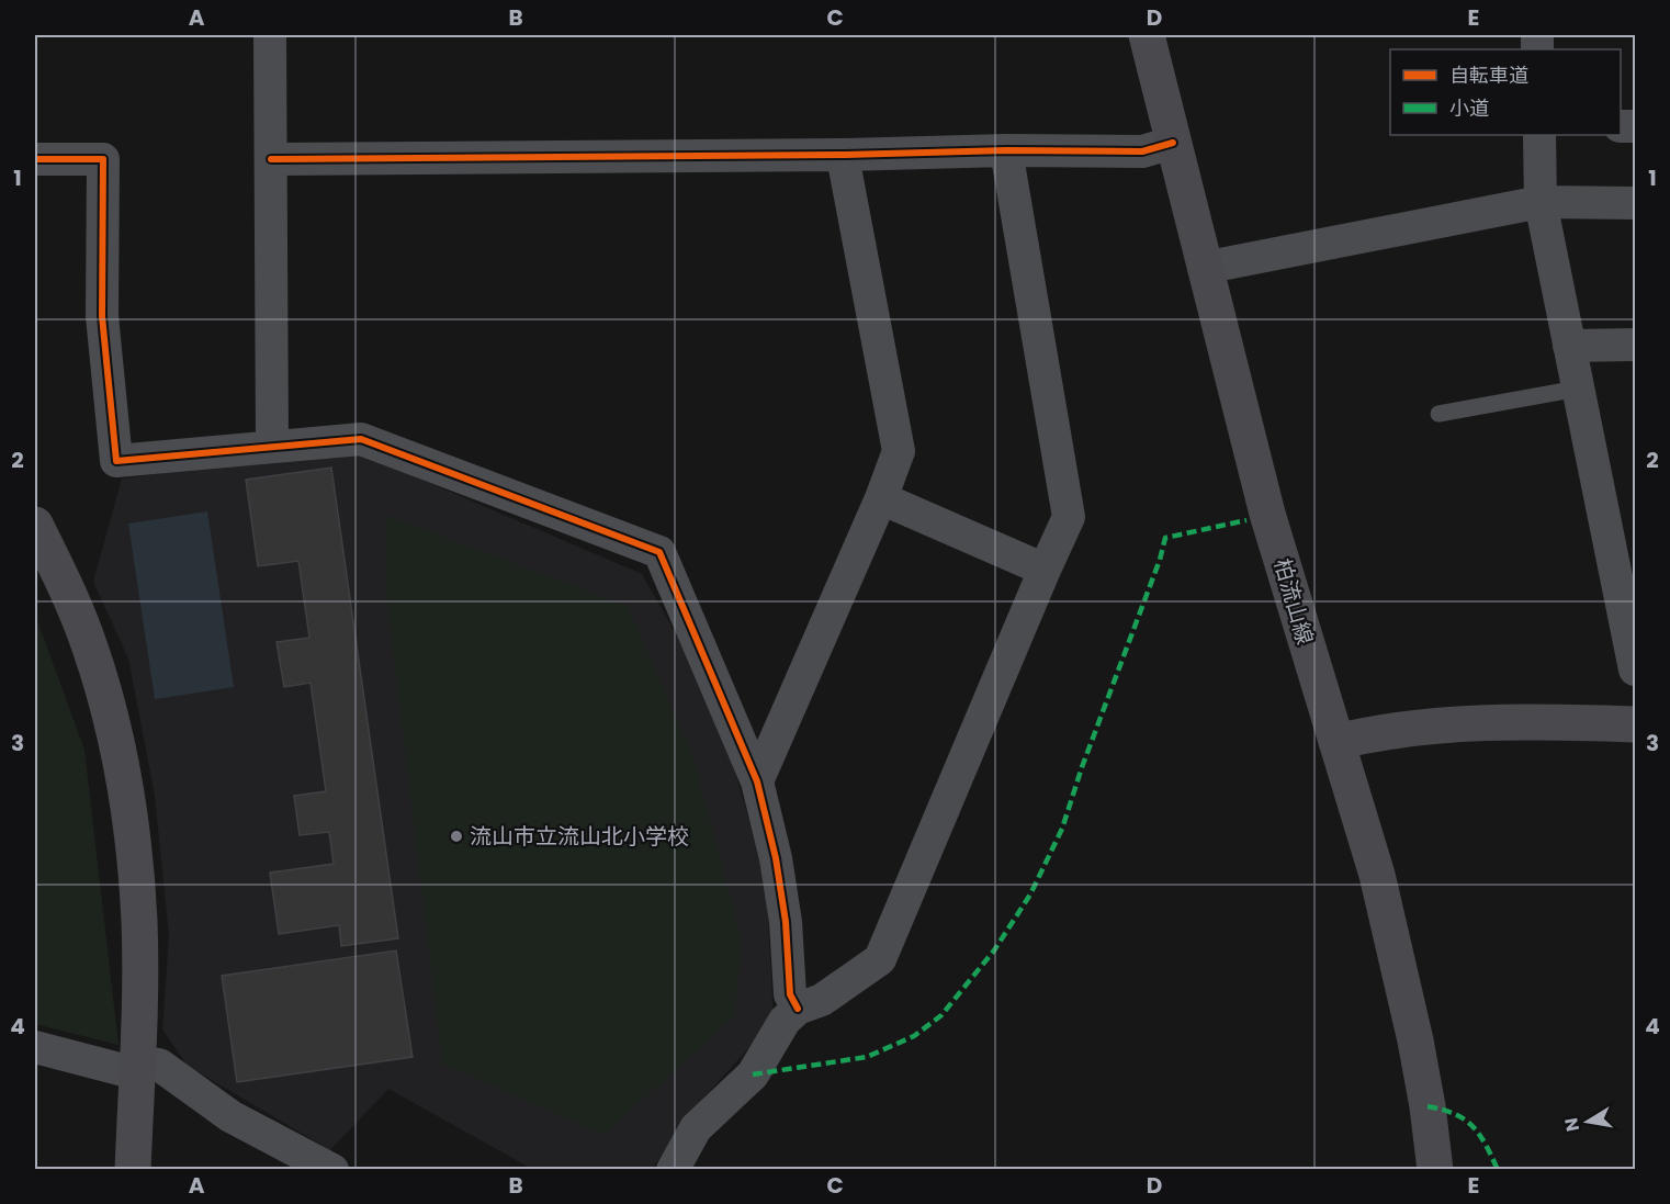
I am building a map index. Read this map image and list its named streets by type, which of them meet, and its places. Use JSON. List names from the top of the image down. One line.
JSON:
{"streets":{"main road":["柏流山線"]},"places":["流山市立流山北小学校"],"legend":["自転車道","小道"],"north":"left","grid":{"columns":["A","B","C","D","E"],"rows":["1","2","3","4"]}}
